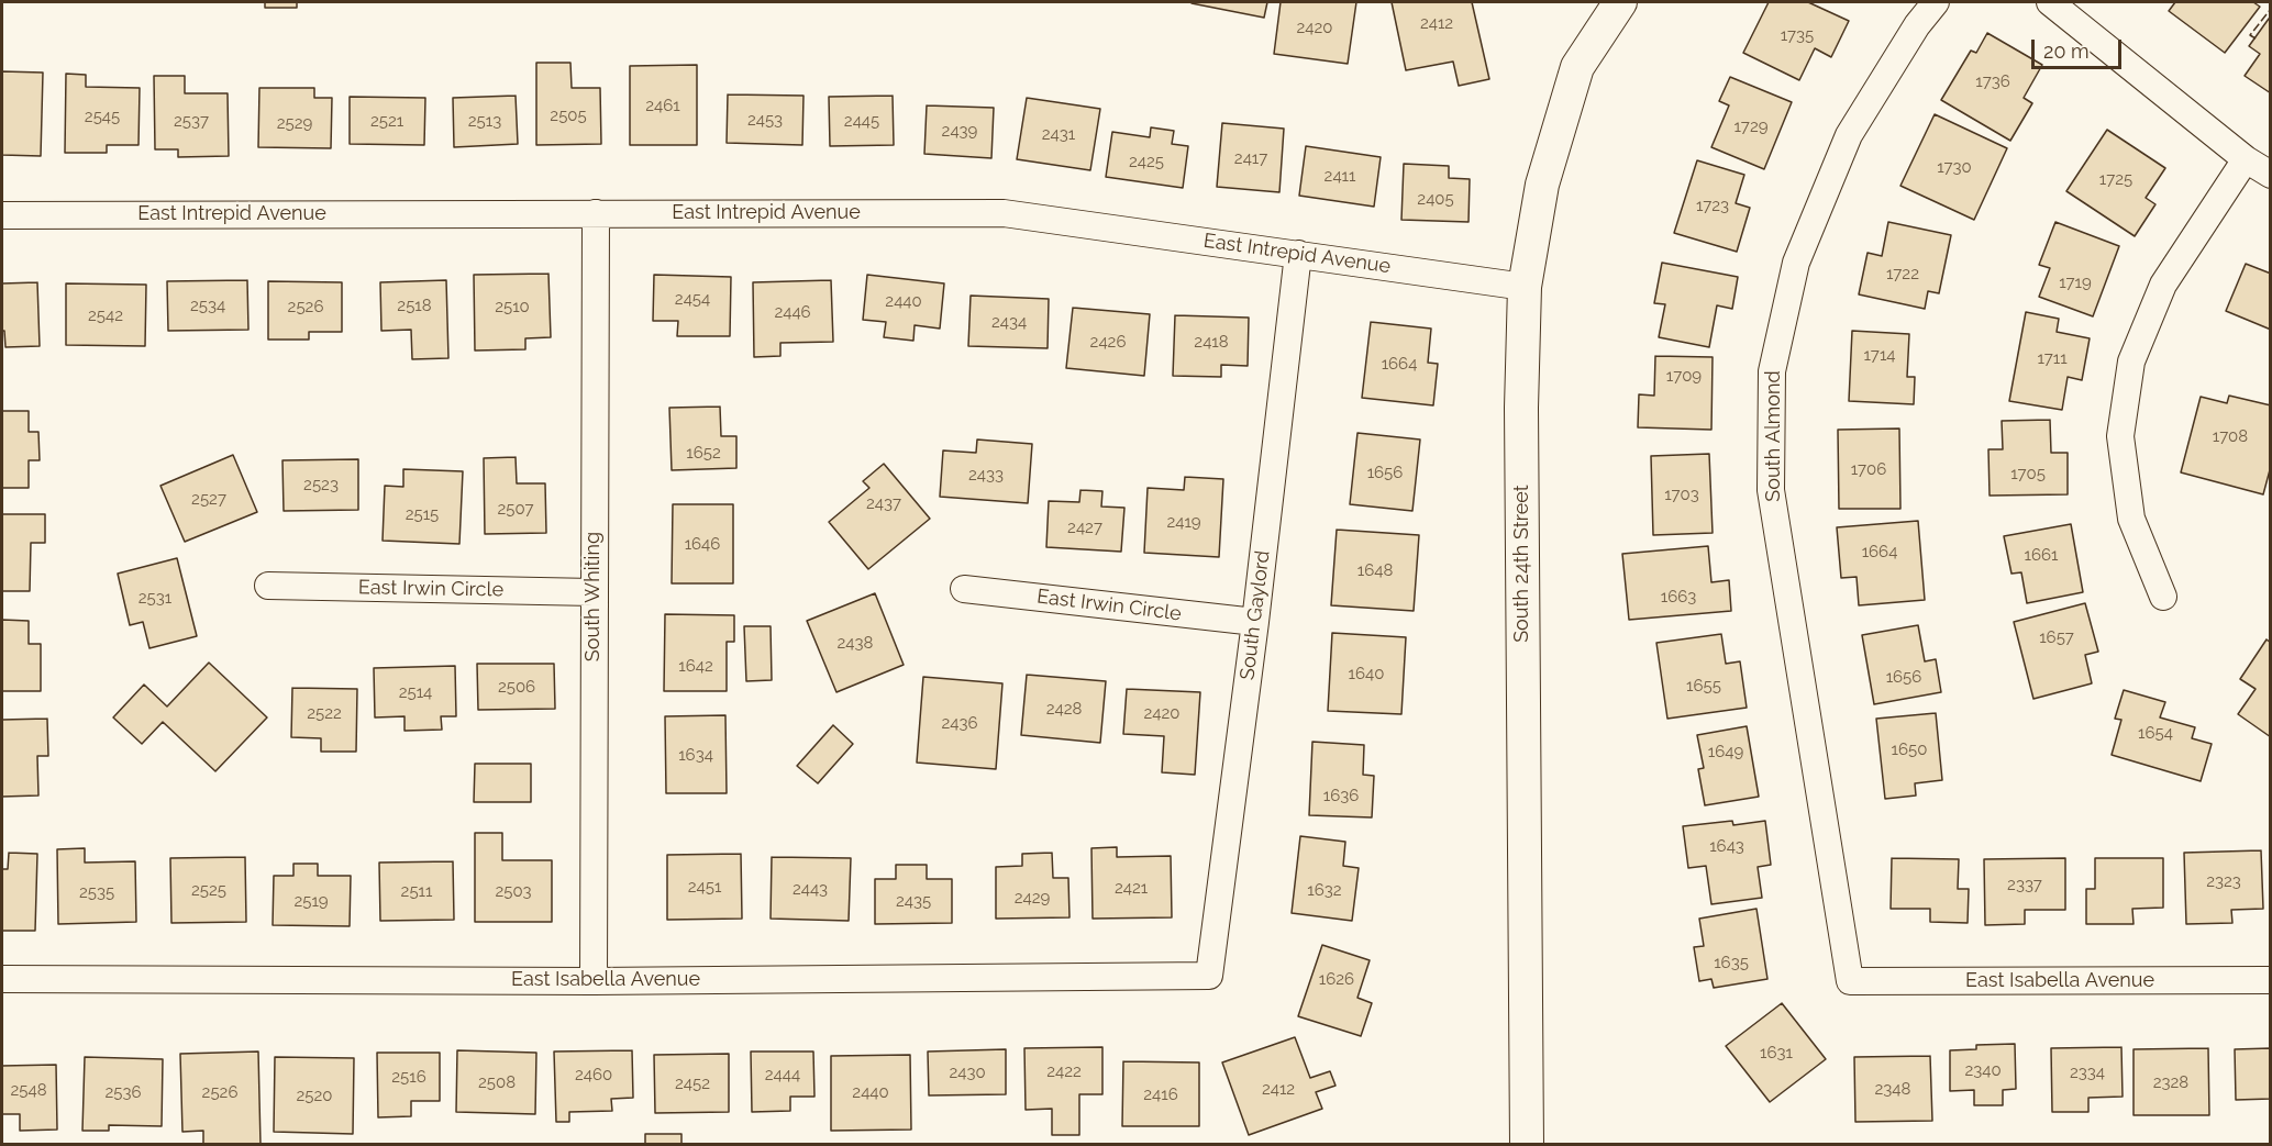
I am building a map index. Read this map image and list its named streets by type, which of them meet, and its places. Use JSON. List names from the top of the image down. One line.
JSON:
{"streets":{"street":["East Intrepid Avenue","South Almond","South 24th Street","East Irwin Circle","South Whiting","South Gaylord","East Isabella Avenue"]},"crossings":[["East Intrepid Avenue","South 24th Street"],["East Intrepid Avenue","South Whiting"],["East Intrepid Avenue","South Gaylord"],["South Almond","East Isabella Avenue"],["East Irwin Circle","South Whiting"],["East Irwin Circle","South Gaylord"],["South Whiting","East Isabella Avenue"],["South Gaylord","East Isabella Avenue"]],"house_numbers":["2412","2420","1735","1736","2461","2505","2545","2453","2537","2521","2513","2445","2529","1729","2439","2431","2417","2425","1730","2411","1725","2405","1723","1722","1719","2454","2440","2534","2518","2526","2510","2446","2542","2434","2426","2418","1714","1711","1664","1709","1708","1652","1706","1656","1705","2433","2523","1703","2527","2437","2507","2515","2419","2427","1646","1664","1661","1648","1663","2531","1657","2438","1642","1640","1656","1655","2506","2514","2428","2522","2420","2436","1654","1650","1649","1634","1636","1643","2323","2337","2451","2421","2443","2525","1632","2511","2503","2535","2429","2519","2435","1635","1626","1631","2340","2422","2430","2334","2460","2444","2516","2508","2328","2452","2412","2348","2548","2536","2526","2440","2416","2520"],"scale_bar":"20 m"}
